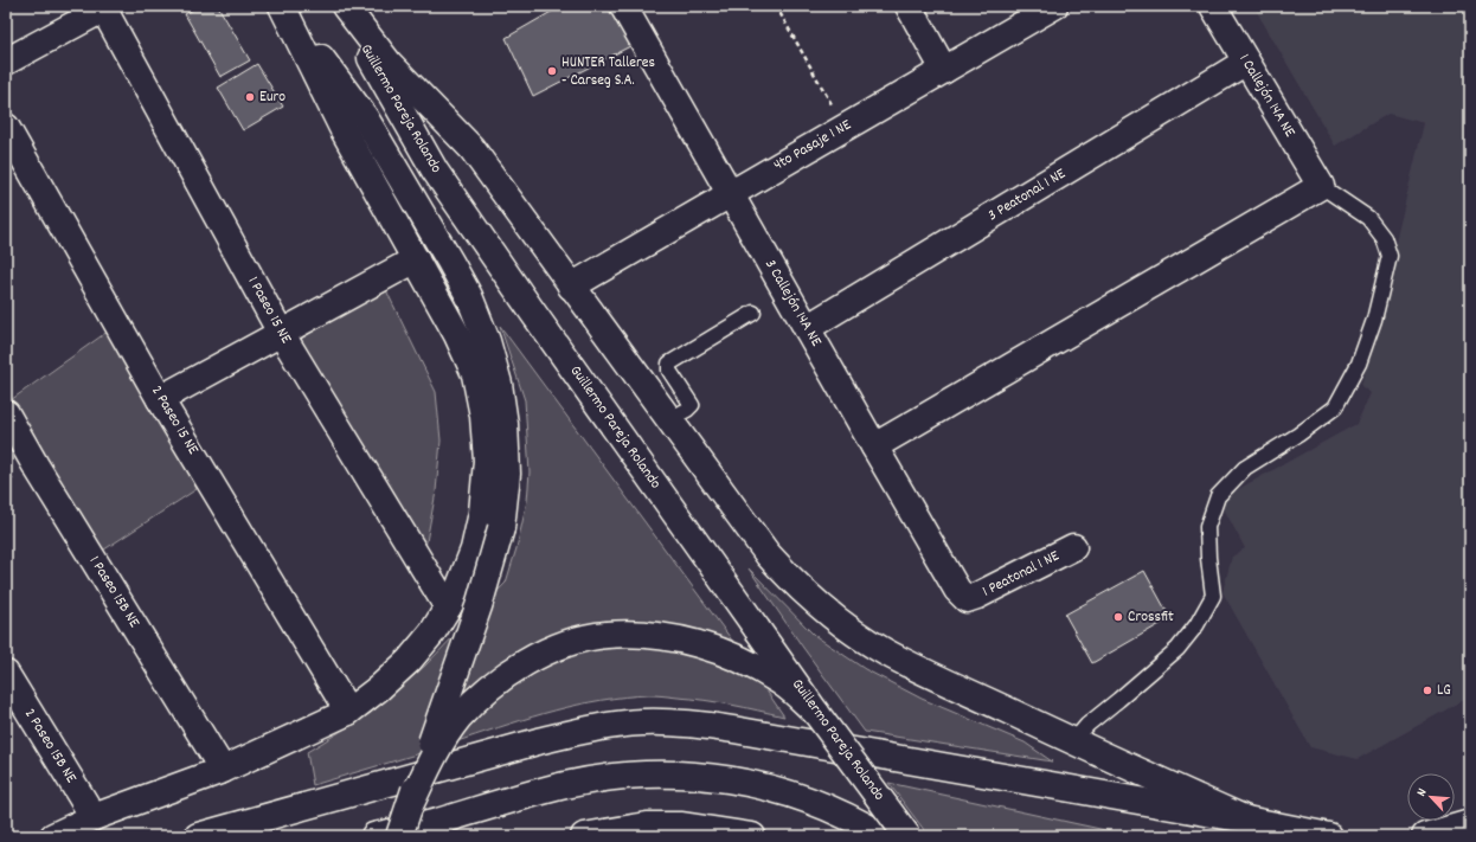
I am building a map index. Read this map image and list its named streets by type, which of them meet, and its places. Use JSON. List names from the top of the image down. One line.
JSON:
{"streets":{"main road":["1 Callejón 14A NE","Guillermo Pareja Rolando","4to Pasaje 1 NE","3 Peatonal 1 NE","3 Callejón 14A NE","1 Paseo 15 NE","2 Paseo 15 NE","1 Peatonal 1 NE","1 Paseo 15B NE","2 Paseo 15B NE"]},"crossings":[["1 Callejón 14A NE","3 Peatonal 1 NE"],["4to Pasaje 1 NE","3 Callejón 14A NE"],["3 Peatonal 1 NE","3 Callejón 14A NE"],["3 Callejón 14A NE","1 Peatonal 1 NE"]],"places":["HUNTER Talleres - Carseg S.A.","Euro","Crossfit","LG"],"north":"top left"}
